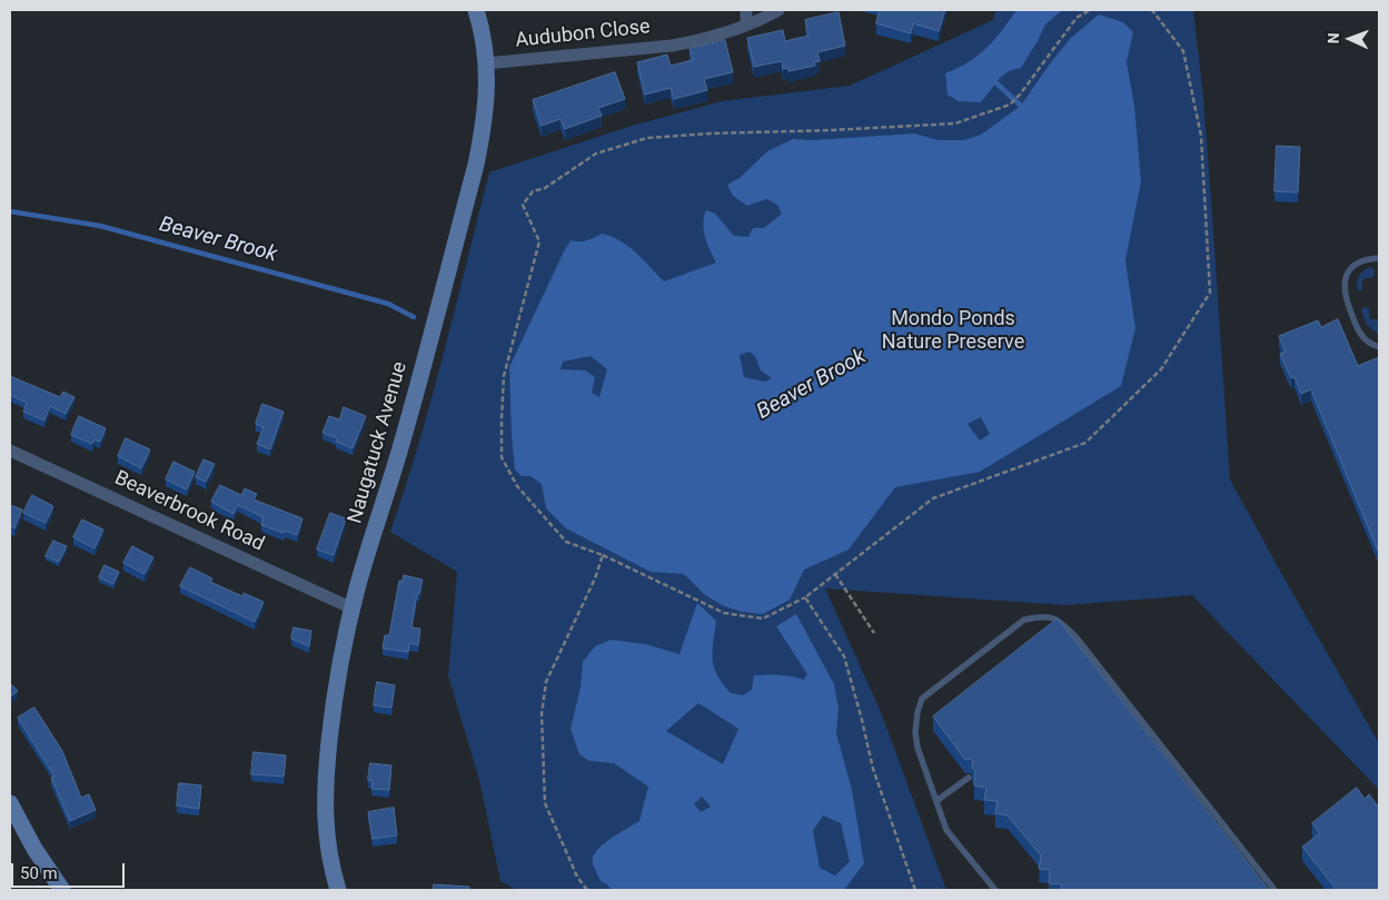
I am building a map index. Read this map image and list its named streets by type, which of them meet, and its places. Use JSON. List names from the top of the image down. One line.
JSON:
{"streets":{"main road":["Naugatuck Avenue"],"street":["Audubon Close","Beaverbrook Road"]},"crossings":[["Audubon Close","Naugatuck Avenue"],["Naugatuck Avenue","Beaverbrook Road"]],"water":["Beaver Brook"],"parks":["Mondo Ponds Nature Preserve"],"scale_bar":"50 m","north":"left"}
